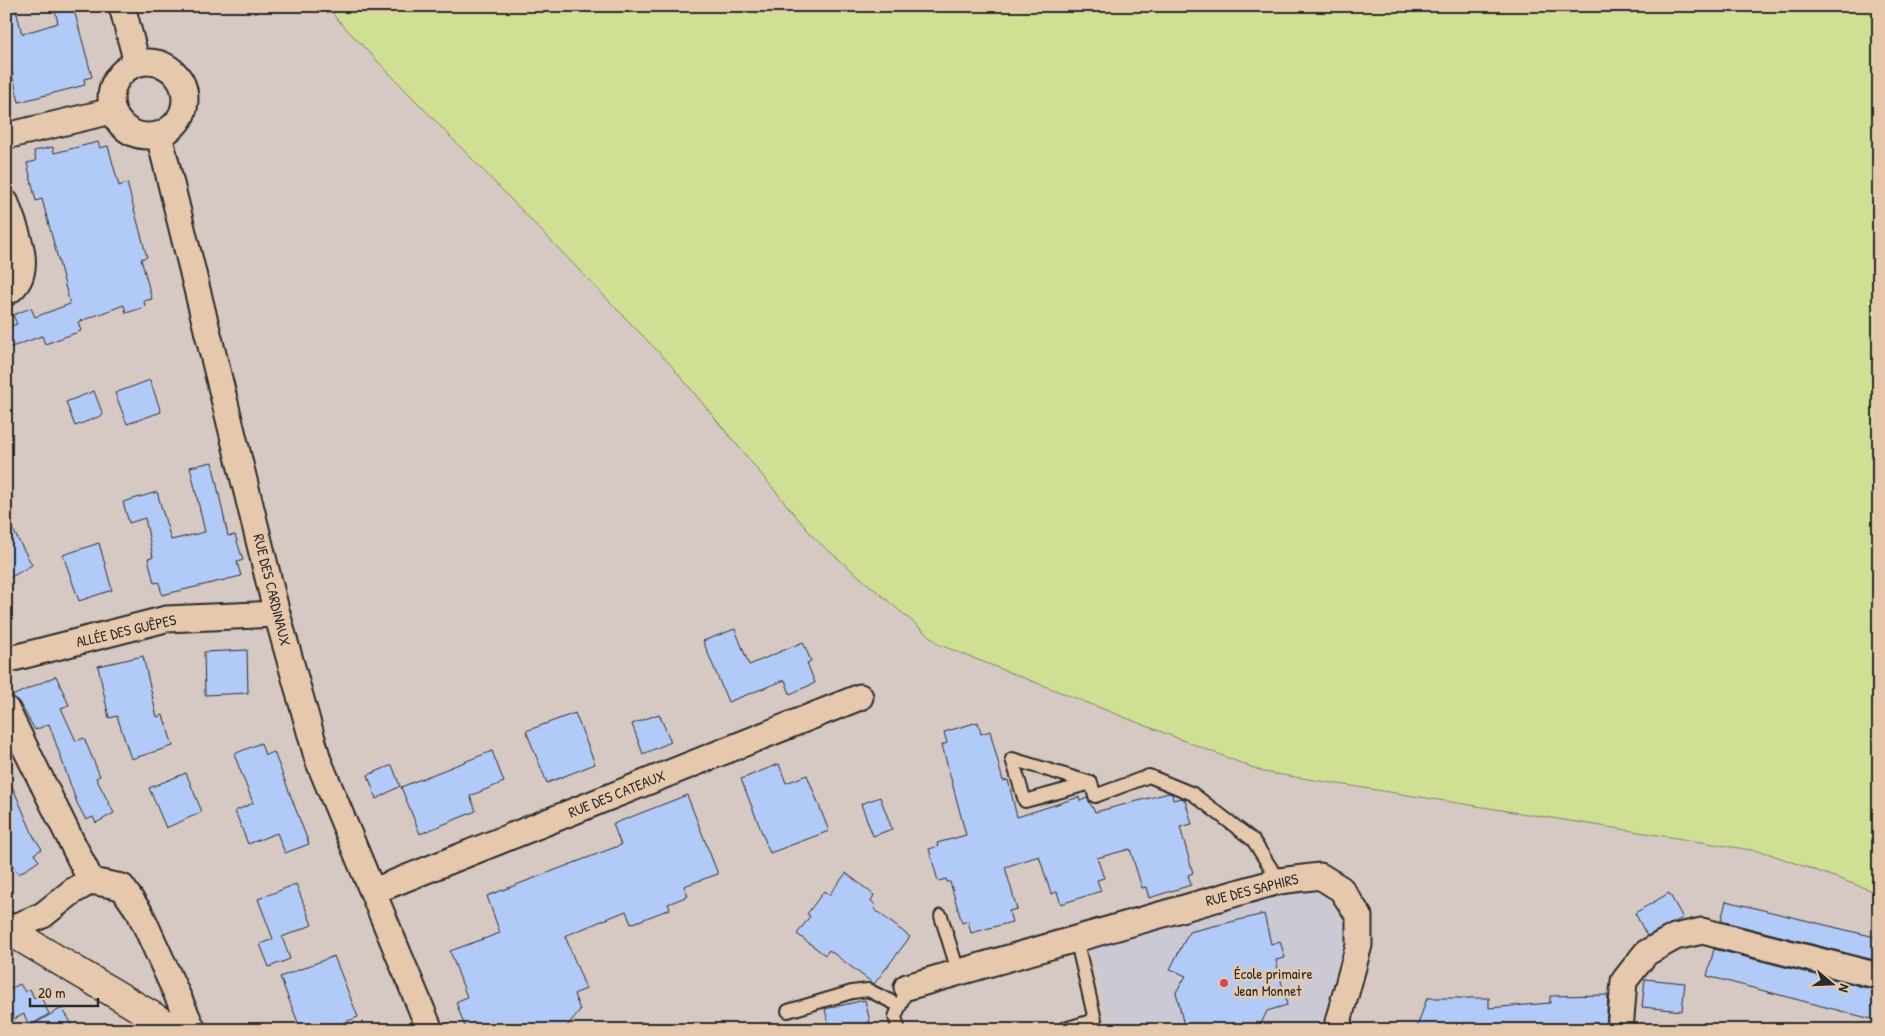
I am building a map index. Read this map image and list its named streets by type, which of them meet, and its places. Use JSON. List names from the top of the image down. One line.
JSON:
{"streets":{"street":["RUE DES CARDINAUX","ALLÉE DES GUÊPES","RUE DES CATEAUX","RUE DES SAPHIRS"]},"crossings":[["RUE DES CARDINAUX","ALLÉE DES GUÊPES"],["RUE DES CARDINAUX","RUE DES CATEAUX"]],"places":["École primaire Jean Monnet"],"scale_bar":"20 m","north":"right"}
